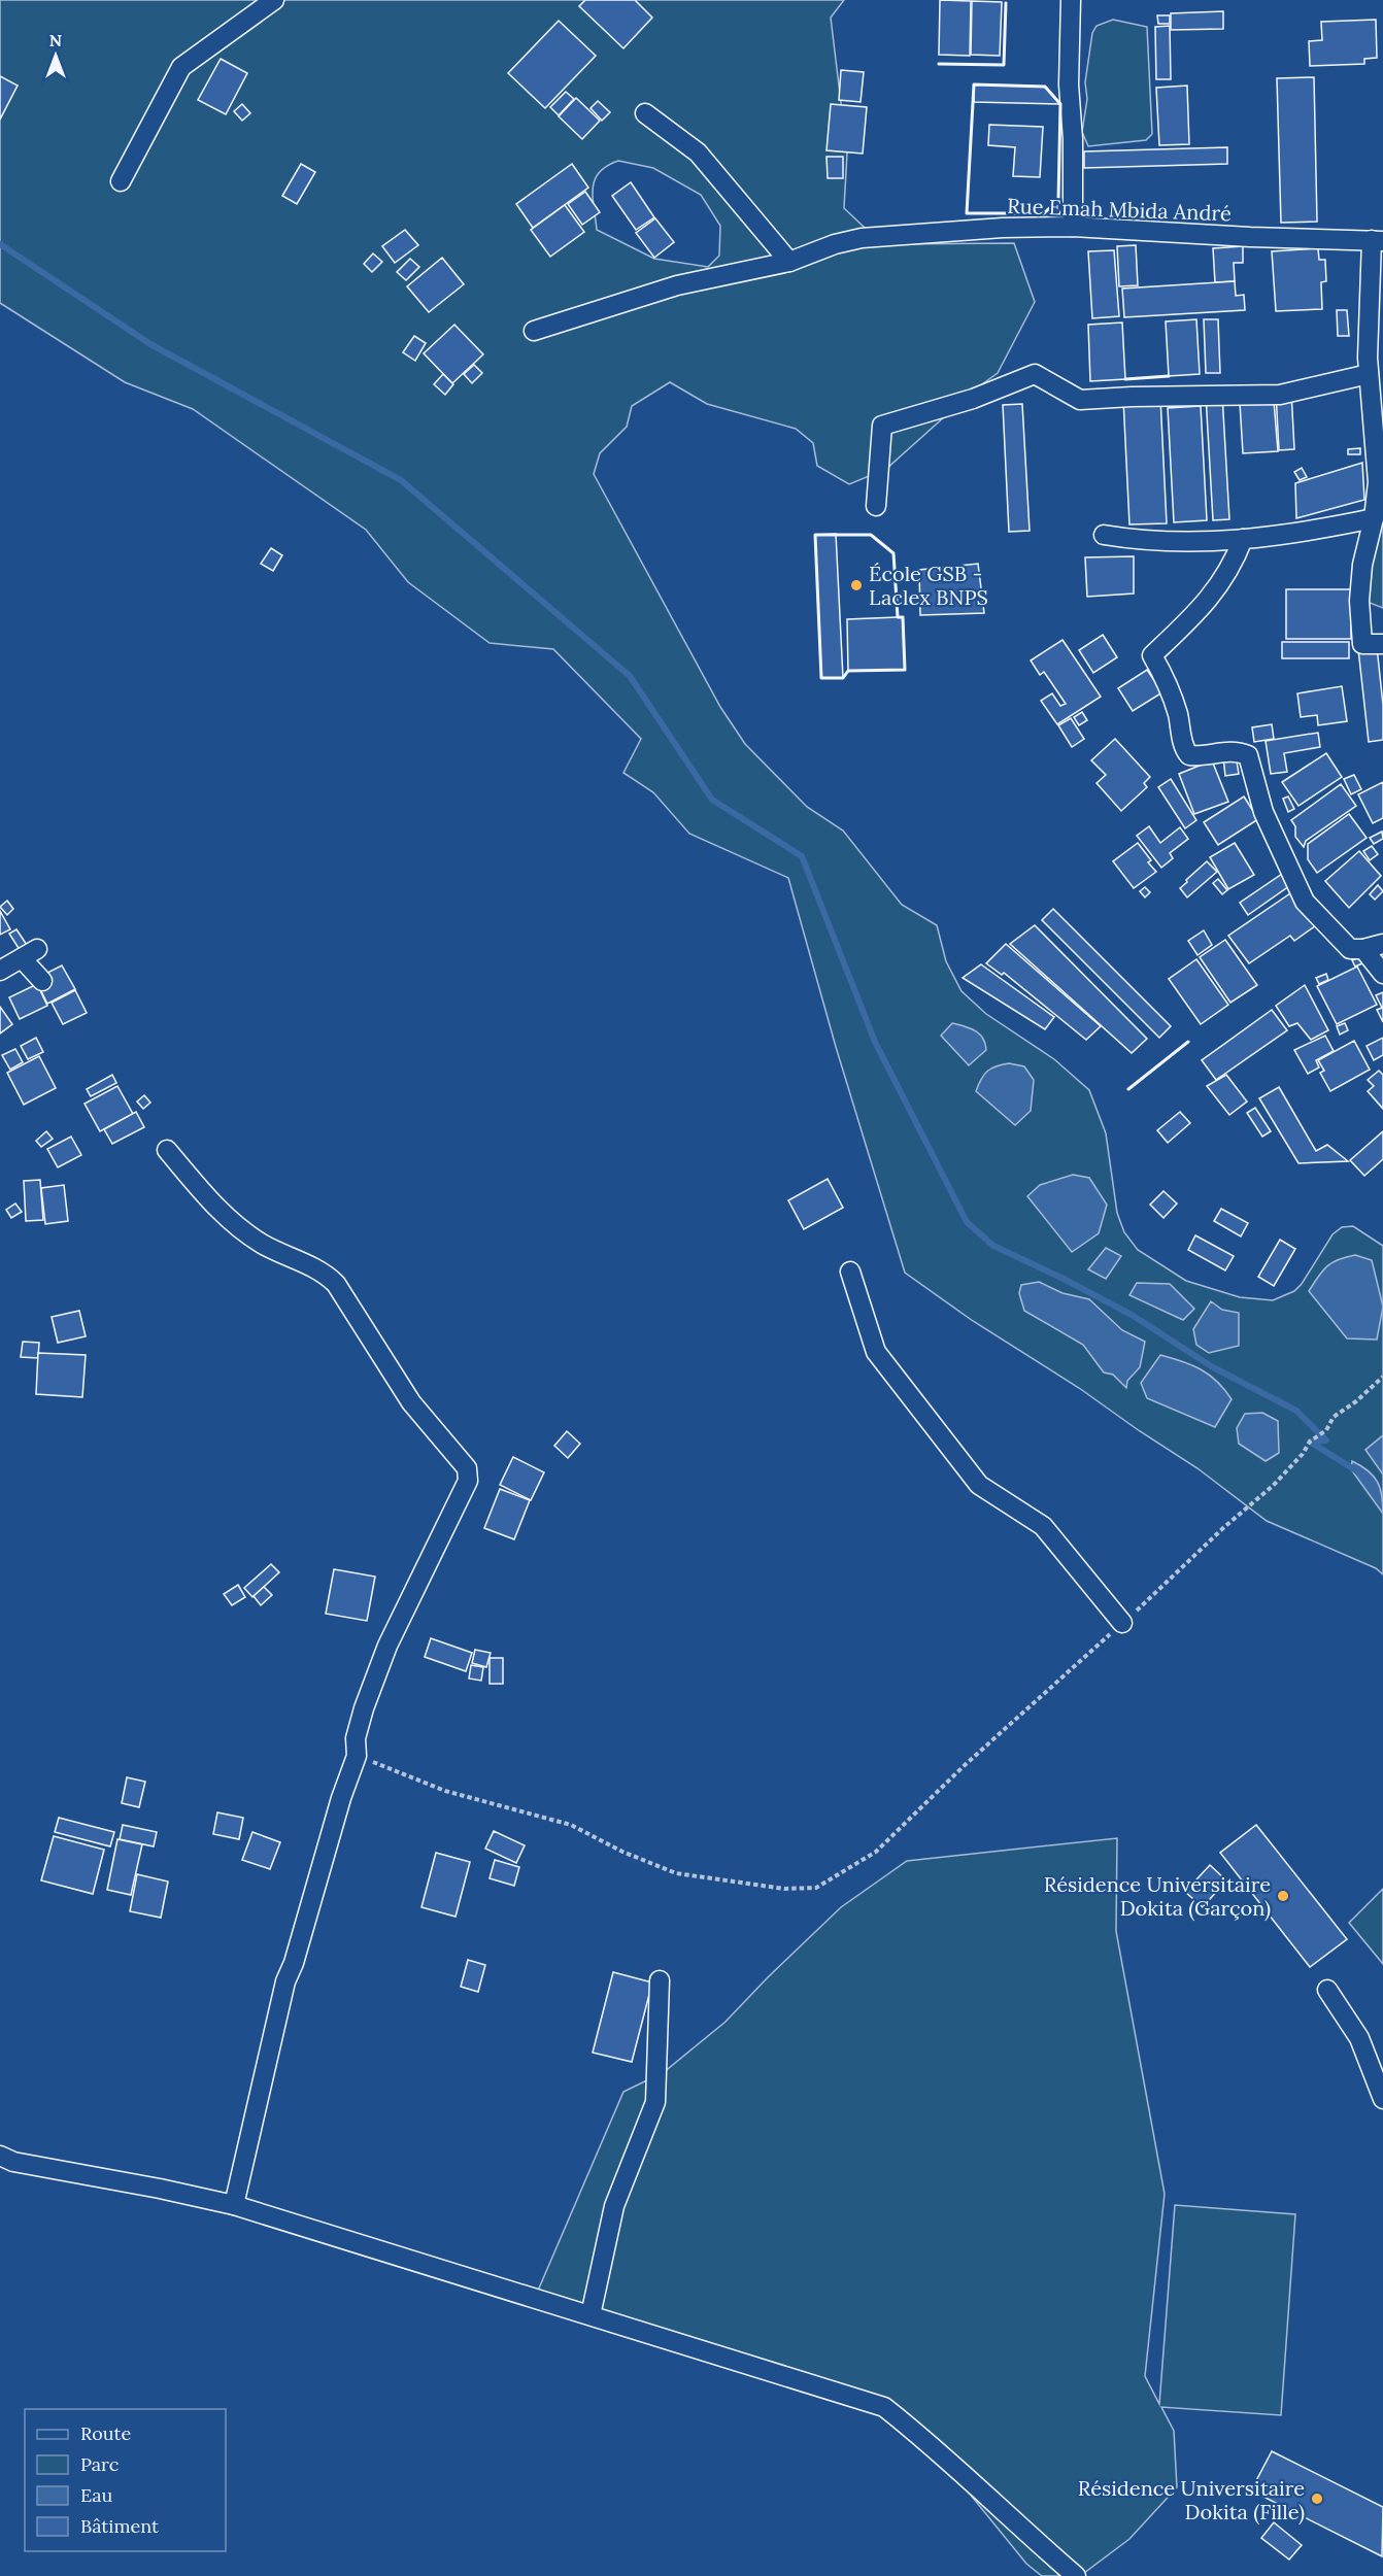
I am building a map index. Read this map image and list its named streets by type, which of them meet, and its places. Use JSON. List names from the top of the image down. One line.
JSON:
{"streets":{"street":["Rue Emah Mbida André"]},"places":["École GSB - Laclex BNPS","Résidence Universitaire Dokita (Garçon)","Résidence Universitaire Dokita (Fille)"],"legend":["Route","Parc","Eau","Bâtiment"],"north":"top"}
